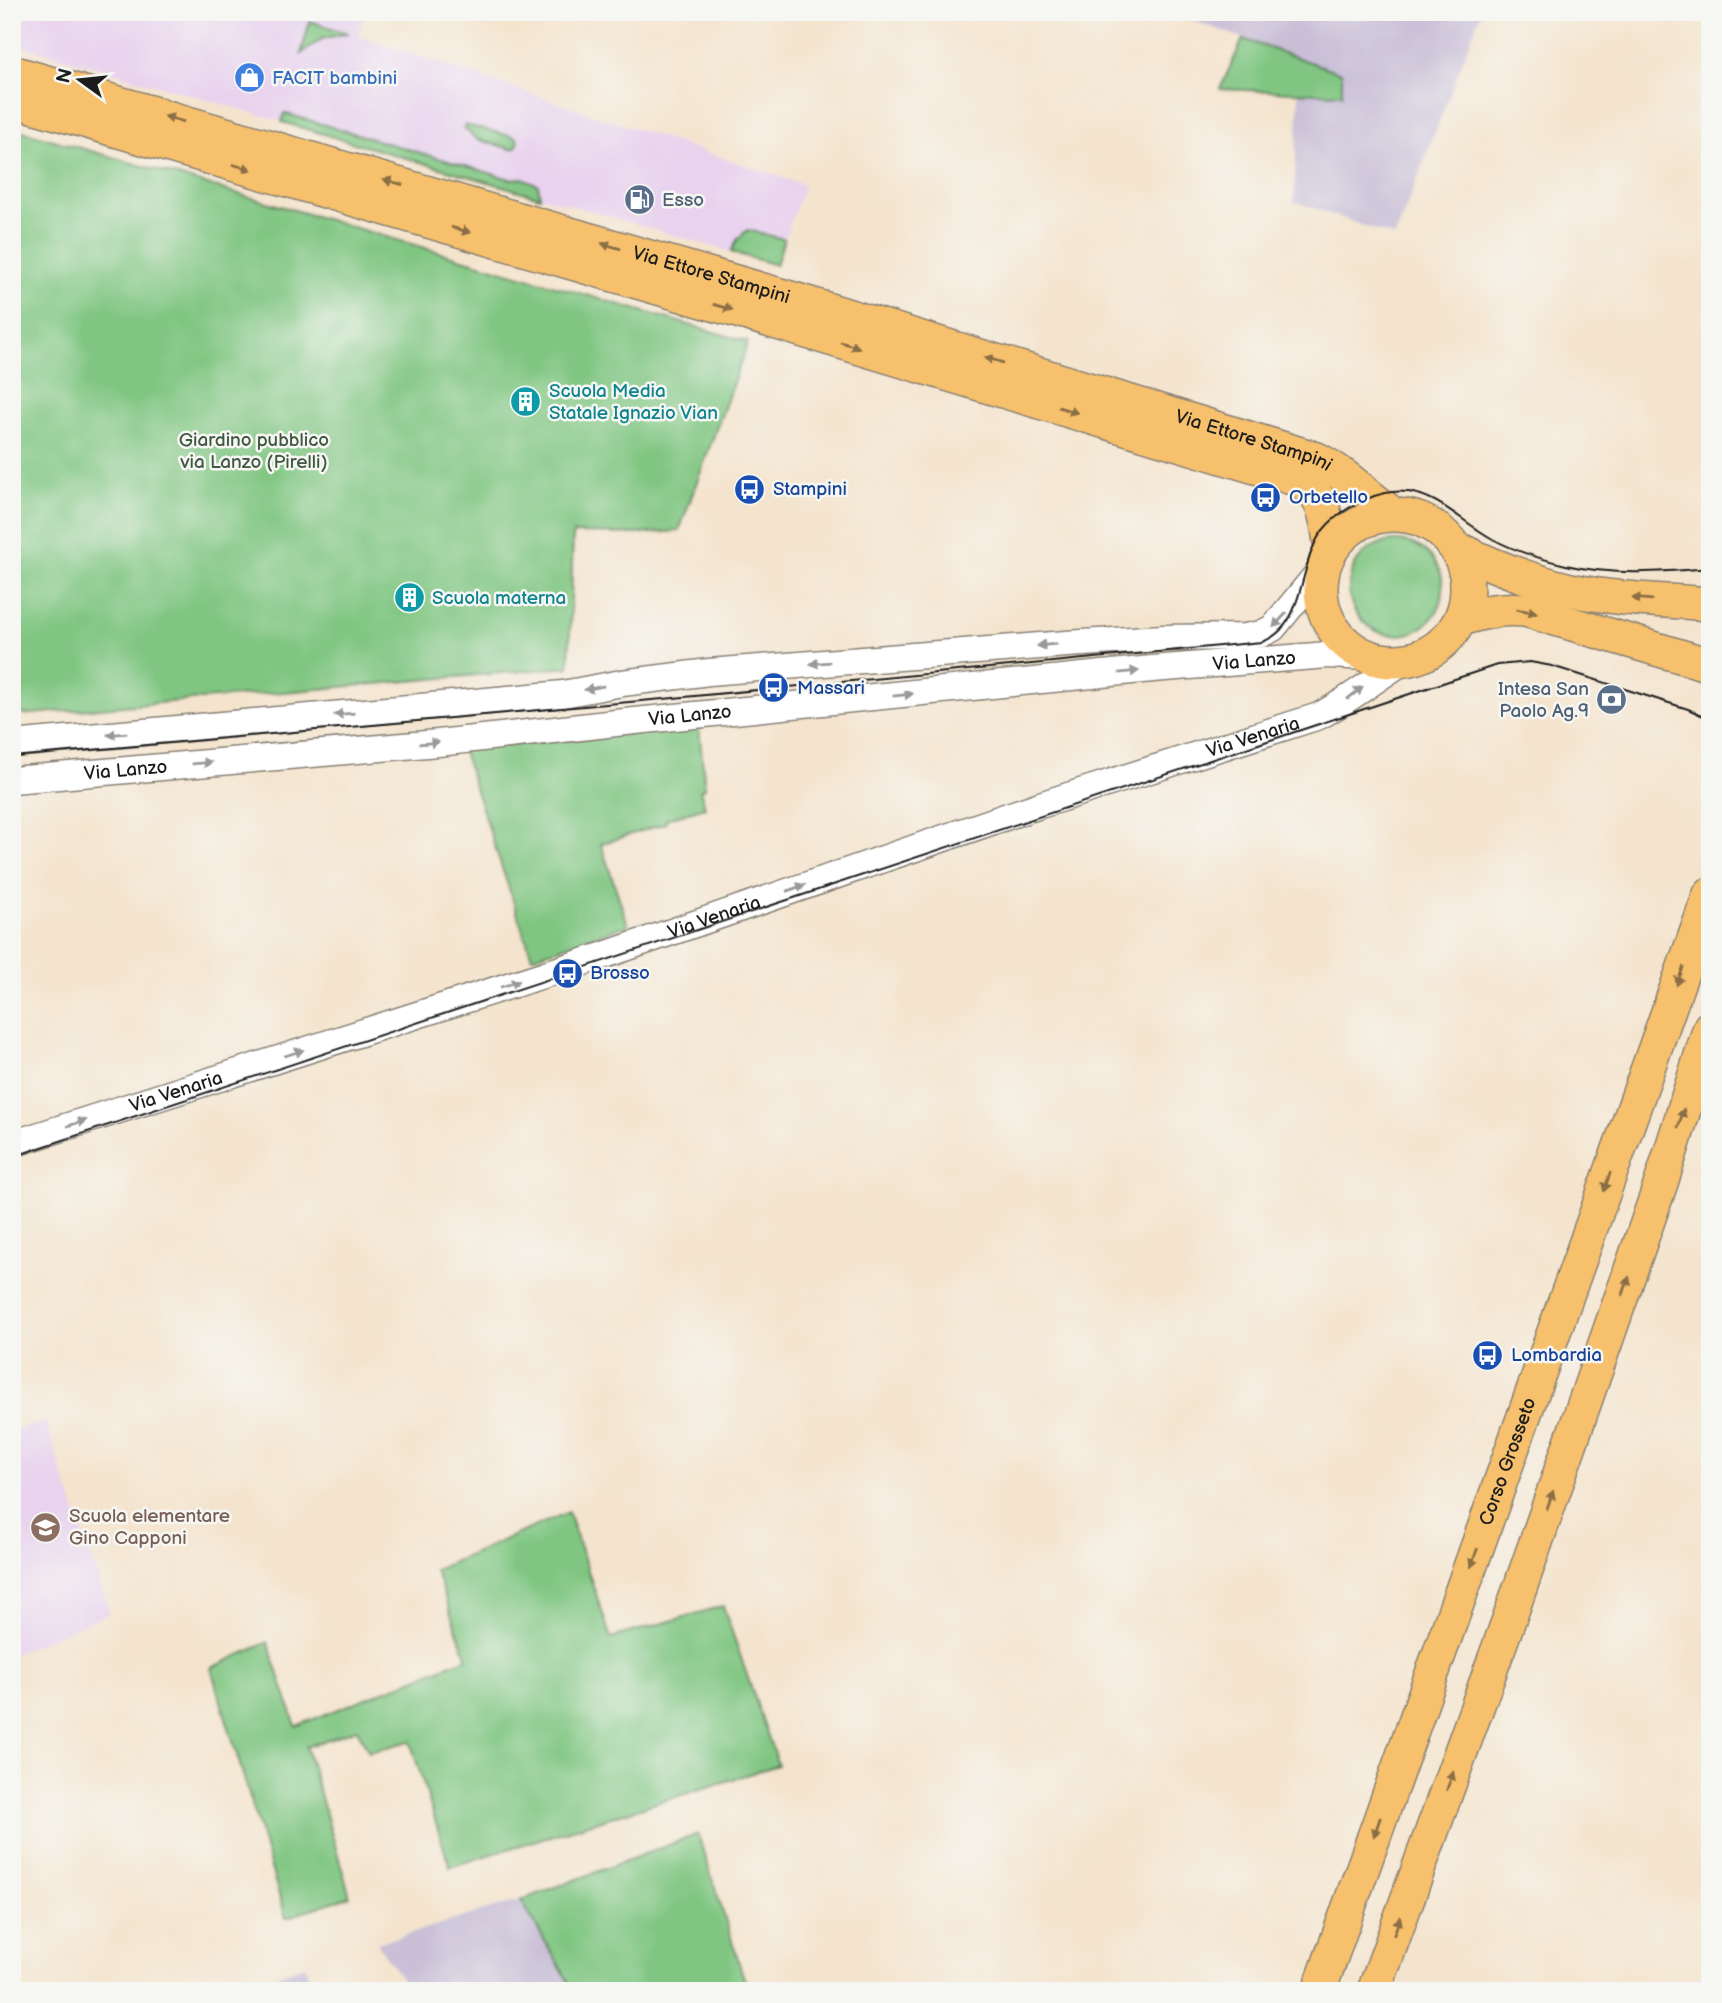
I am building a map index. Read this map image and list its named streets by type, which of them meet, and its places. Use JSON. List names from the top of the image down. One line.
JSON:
{"streets":{"main road":["Via Ettore Stampini","Corso Grosseto"],"street":["Via Lanzo","Via Venaria"]},"crossings":[["Via Ettore Stampini","Via Lanzo"],["Via Ettore Stampini","Via Venaria"],["Via Lanzo","Via Venaria"]],"one_way":["Via Venaria"],"parks":["Giardino pubblico via Lanzo (Pirelli)"],"places":{"shop":["FACIT bambini"],"fuel station":["Esso"],"building":["Scuola Media Statale Ignazio Vian","Scuola materna"],"bus stop":["Stampini","Orbetello","Massari","Brosso","Lombardia"],"bank":["Intesa San Paolo Ag.9"],"school or university":["Scuola elementare Gino Capponi"]},"north":"left"}
